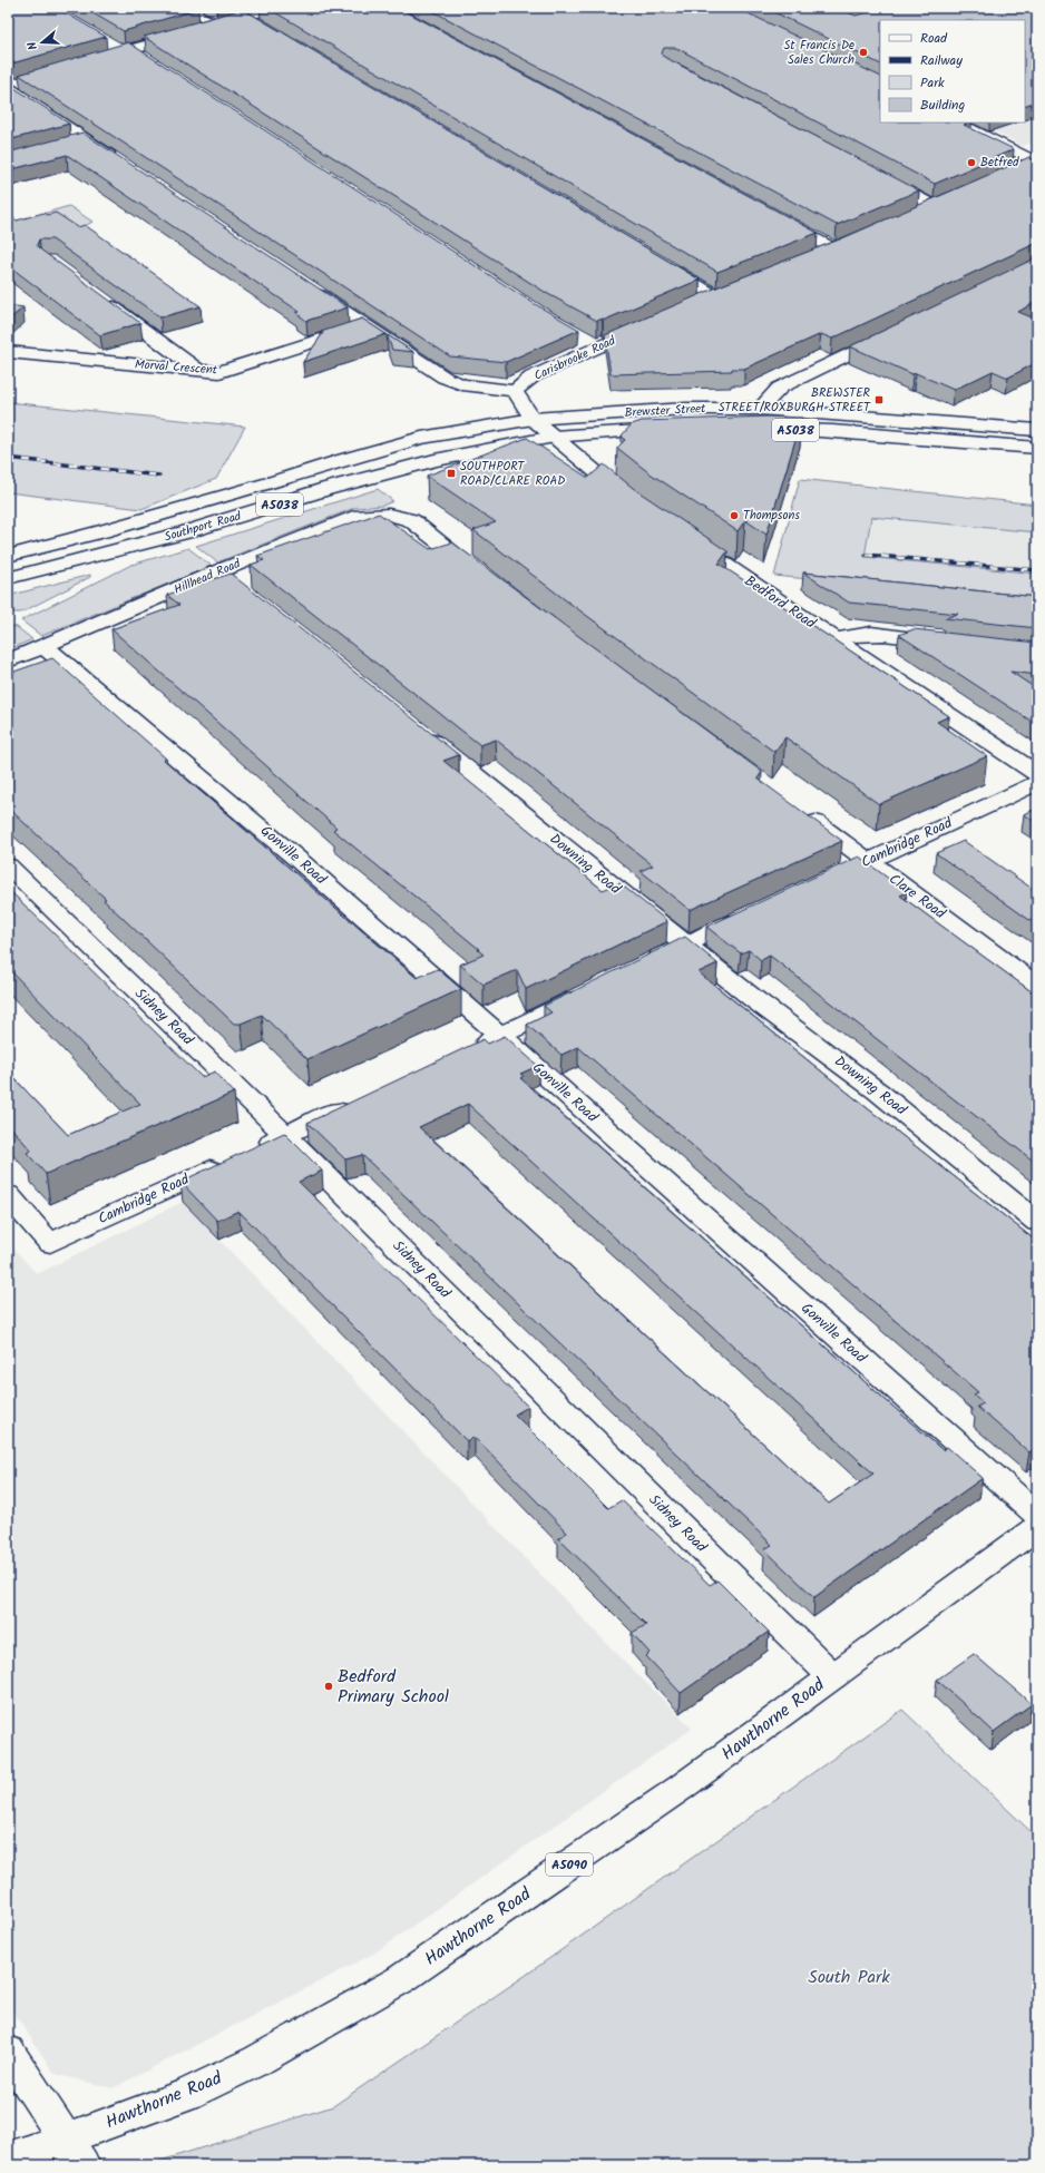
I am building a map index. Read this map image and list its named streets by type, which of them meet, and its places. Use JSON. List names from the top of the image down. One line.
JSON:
{"streets":{"main road":["Carisbrooke Road","Morval Crescent","Brewster Street","A5038","Southport Road","Hillhead Road","Bedford Road","Cambridge Road","Gonville Road","Downing Road","Clare Road","Sidney Road","Hawthorne Road","A5090"]},"crossings":[["Brewster Street","Southport Road"],["Hillhead Road","Gonville Road"],["Cambridge Road","Clare Road"],["Sidney Road","Hawthorne Road"]],"parks":["South Park"],"places":{"other":["St Francis De Sales Church","Betfred","Thompsons","Bedford Primary School"],"transit":["BREWSTER STREET/ROXBURGH STREET","SOUTHPORT ROAD/CLARE ROAD"]},"legend":["Road","Railway","Park","Building"],"north":"left"}
